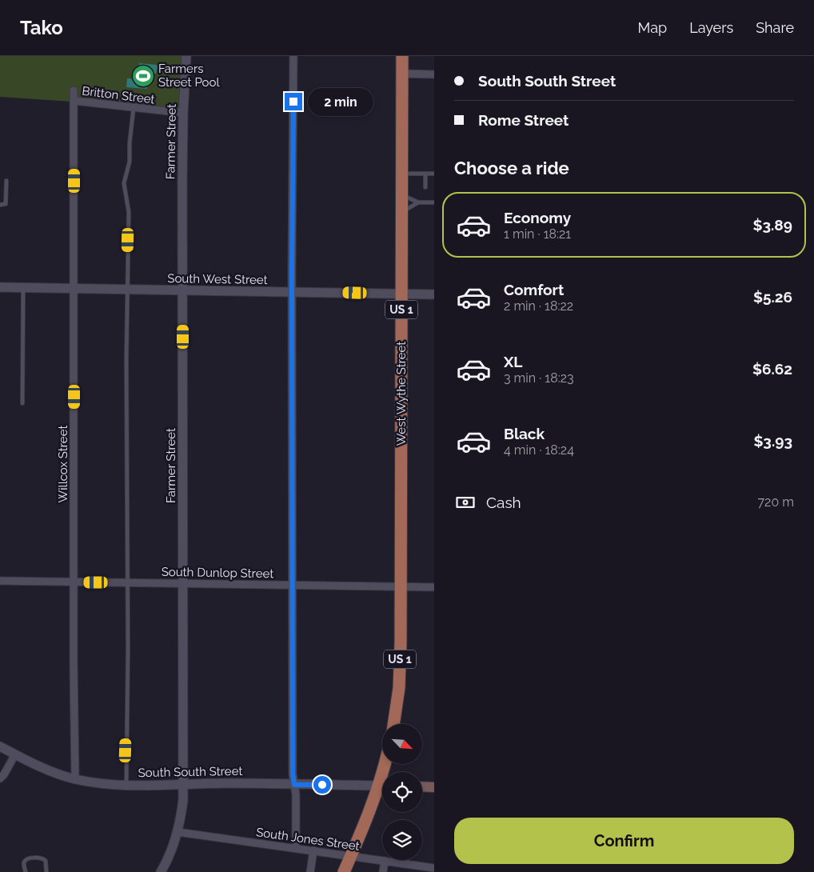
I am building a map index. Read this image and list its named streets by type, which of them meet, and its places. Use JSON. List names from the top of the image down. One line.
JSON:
{"streets":{"main road":["US 1","West Wythe Street"],"street":["Britton Street","Farmer Street","South West Street","Willcox Street","South Dunlop Street","South South Street","South Jones Street"]},"crossings":[["Britton Street","Farmer Street"],["Britton Street","Willcox Street"],["Farmer Street","South West Street"],["Farmer Street","South Dunlop Street"],["Farmer Street","South South Street"],["Farmer Street","South Jones Street"],["South West Street","West Wythe Street"],["South West Street","Willcox Street"],["West Wythe Street","South Dunlop Street"],["Willcox Street","South Dunlop Street"],["Willcox Street","South South Street"]],"places":{"sports":["Farmers Street Pool"]},"north":"bottom right","page":{"header":"Tako","nav":["Map","Layers","Share"],"banner":["South South Street","Rome Street"],"bubble":"2 min","heading":"Choose a ride","list":[{"name":"Economy","note":"1 min · 18:21","value":"$3.89"},{"name":"Comfort","note":"2 min · 18:22","value":"$5.26"},{"name":"XL","note":"3 min · 18:23","value":"$6.62"},{"name":"Black","note":"4 min · 18:24","value":"$3.93"}],"pay":["Cash","720 m"],"buttons":"Confirm"}}
